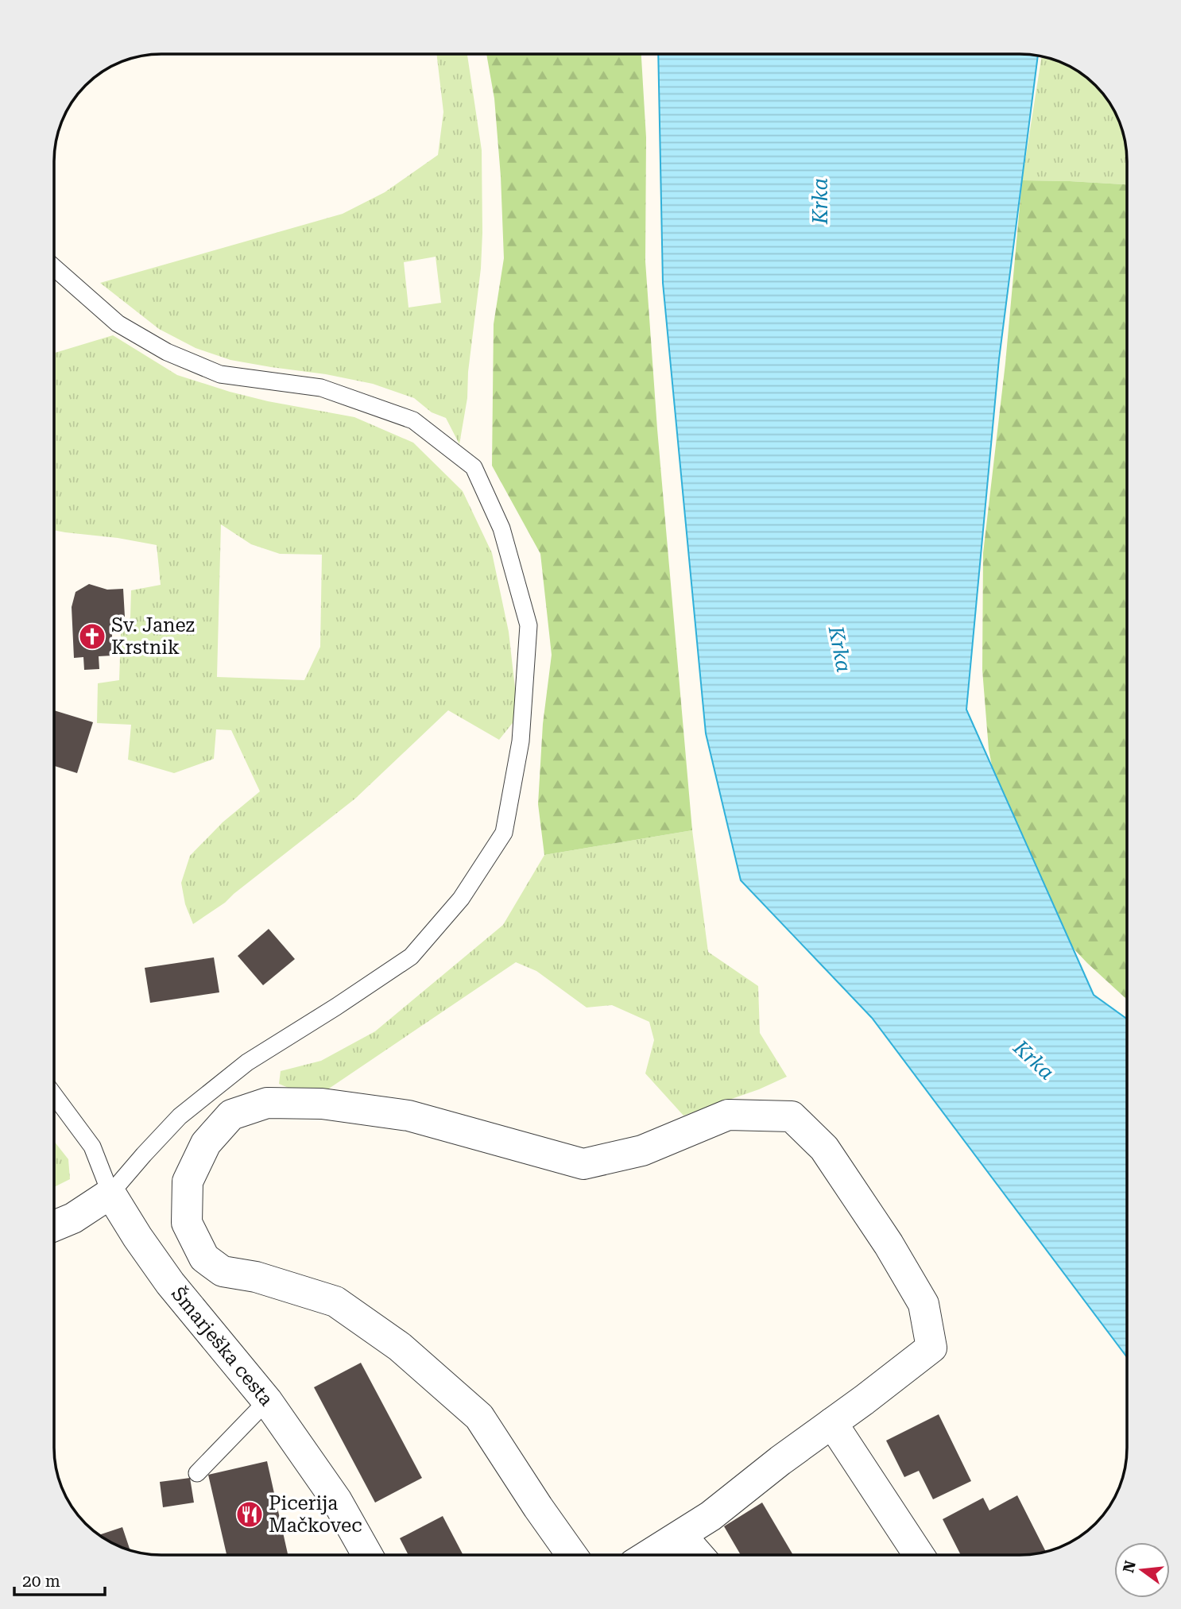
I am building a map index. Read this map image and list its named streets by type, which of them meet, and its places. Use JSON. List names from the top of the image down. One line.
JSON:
{"streets":{"street":["Šmarješka cesta"]},"water":["Krka"],"places":{"church":["Sv. Janez Krstnik"],"restaurant":["Picerija Mačkovec"]},"scale_bar":"20 m","north":"left"}
